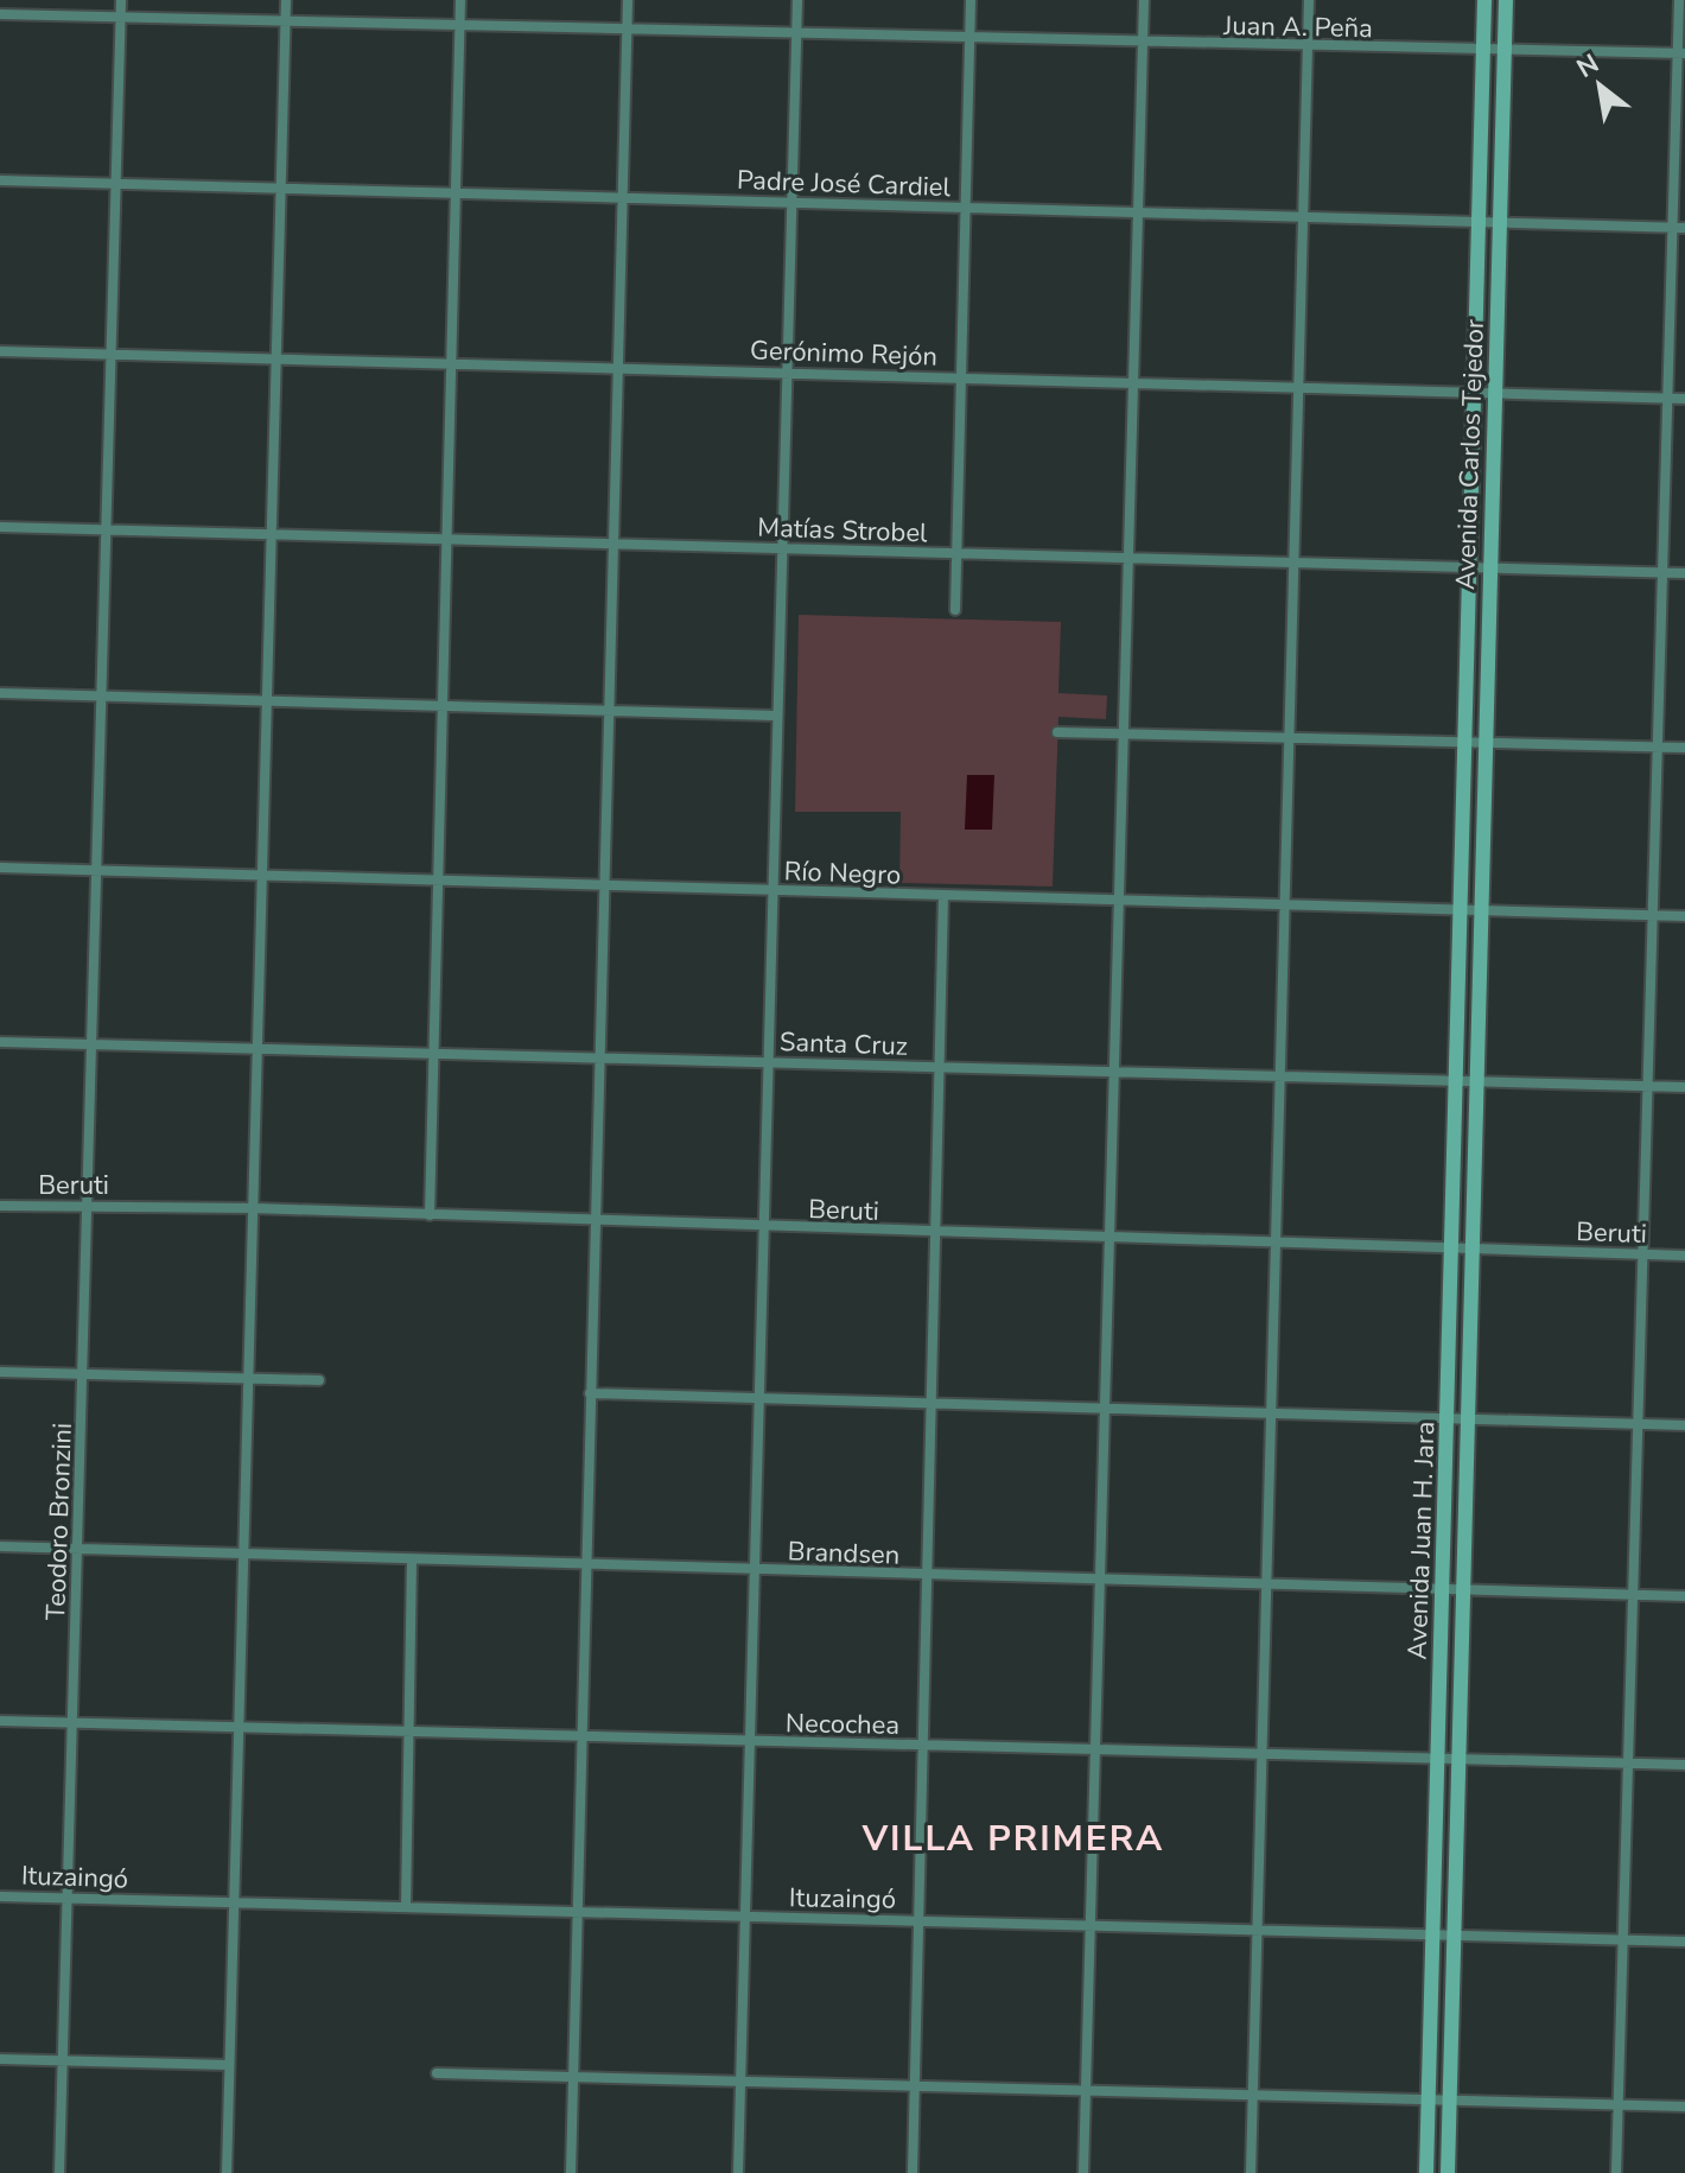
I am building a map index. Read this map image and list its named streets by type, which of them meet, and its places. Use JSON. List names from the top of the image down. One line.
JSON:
{"streets":{"main road":["Avenida Carlos Tejedor","Avenida Juan H. Jara"],"street":["Juan A. Peña","Padre José Cardiel","Gerónimo Rejón","Matías Strobel","Río Negro","Santa Cruz","Beruti","Teodoro Bronzini","Brandsen","Necochea","Ituzaingó"]},"crossings":[["Juan A. Peña","Avenida Carlos Tejedor"],["Juan A. Peña","Teodoro Bronzini"],["Padre José Cardiel","Avenida Carlos Tejedor"],["Padre José Cardiel","Teodoro Bronzini"],["Gerónimo Rejón","Avenida Carlos Tejedor"],["Gerónimo Rejón","Teodoro Bronzini"],["Avenida Carlos Tejedor","Matías Strobel"],["Avenida Carlos Tejedor","Río Negro"],["Avenida Carlos Tejedor","Avenida Juan H. Jara"],["Matías Strobel","Teodoro Bronzini"],["Río Negro","Teodoro Bronzini"],["Río Negro","Avenida Juan H. Jara"],["Santa Cruz","Teodoro Bronzini"],["Santa Cruz","Avenida Juan H. Jara"],["Beruti","Teodoro Bronzini"],["Beruti","Avenida Juan H. Jara"],["Teodoro Bronzini","Brandsen"],["Teodoro Bronzini","Necochea"],["Teodoro Bronzini","Ituzaingó"],["Avenida Juan H. Jara","Brandsen"],["Avenida Juan H. Jara","Necochea"],["Avenida Juan H. Jara","Ituzaingó"]],"districts":["VILLA PRIMERA"],"north":"top left"}
